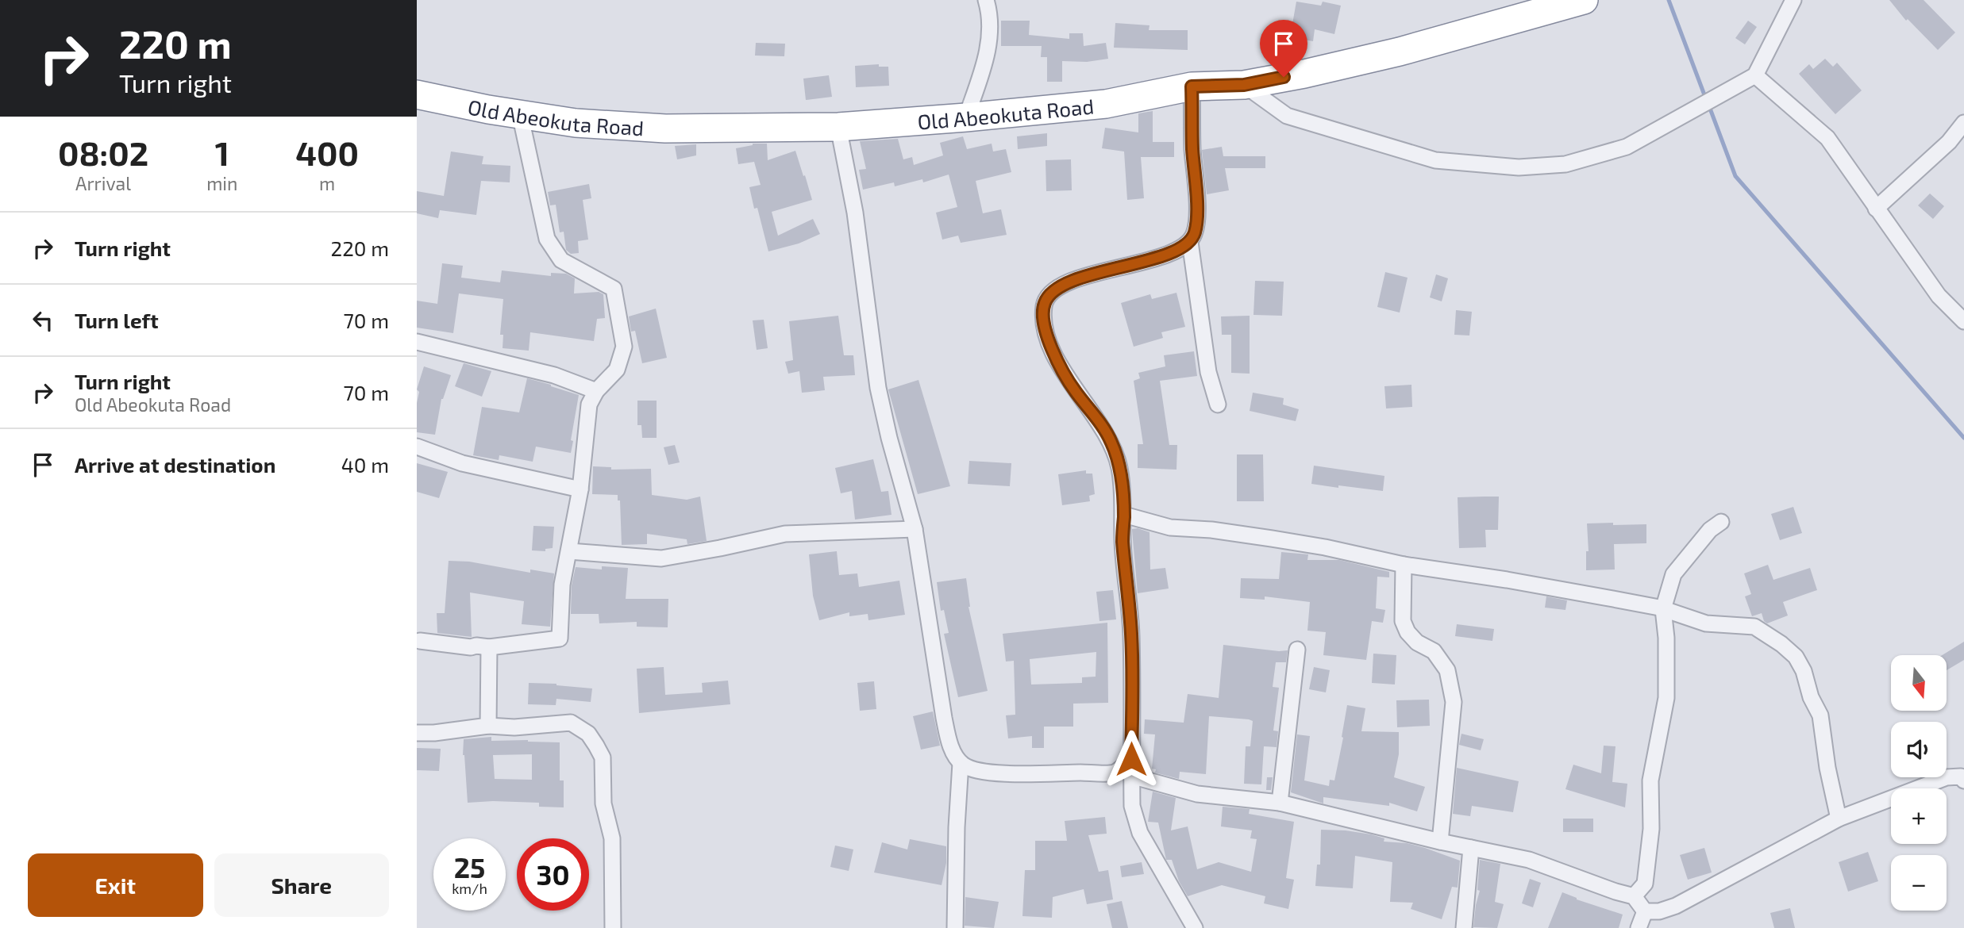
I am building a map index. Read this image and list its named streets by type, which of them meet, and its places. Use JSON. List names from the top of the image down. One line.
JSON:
{"streets":{"highway":["Old Abeokuta Road"]},"north":"bottom","page":{"turn":["220 m","Turn right"],"eta":["08:02","Arrival","1","min","400","m"],"list":[{"name":"Turn right","value":"220 m"},{"name":"Turn left","value":"70 m"},{"name":"Turn right","note":"Old Abeokuta Road","value":"70 m"},{"name":"Arrive at destination","value":"40 m"}],"map_buttons":["+","−"],"speed":"25 km/h","limit":"30","buttons":["Exit","Share"]}}
